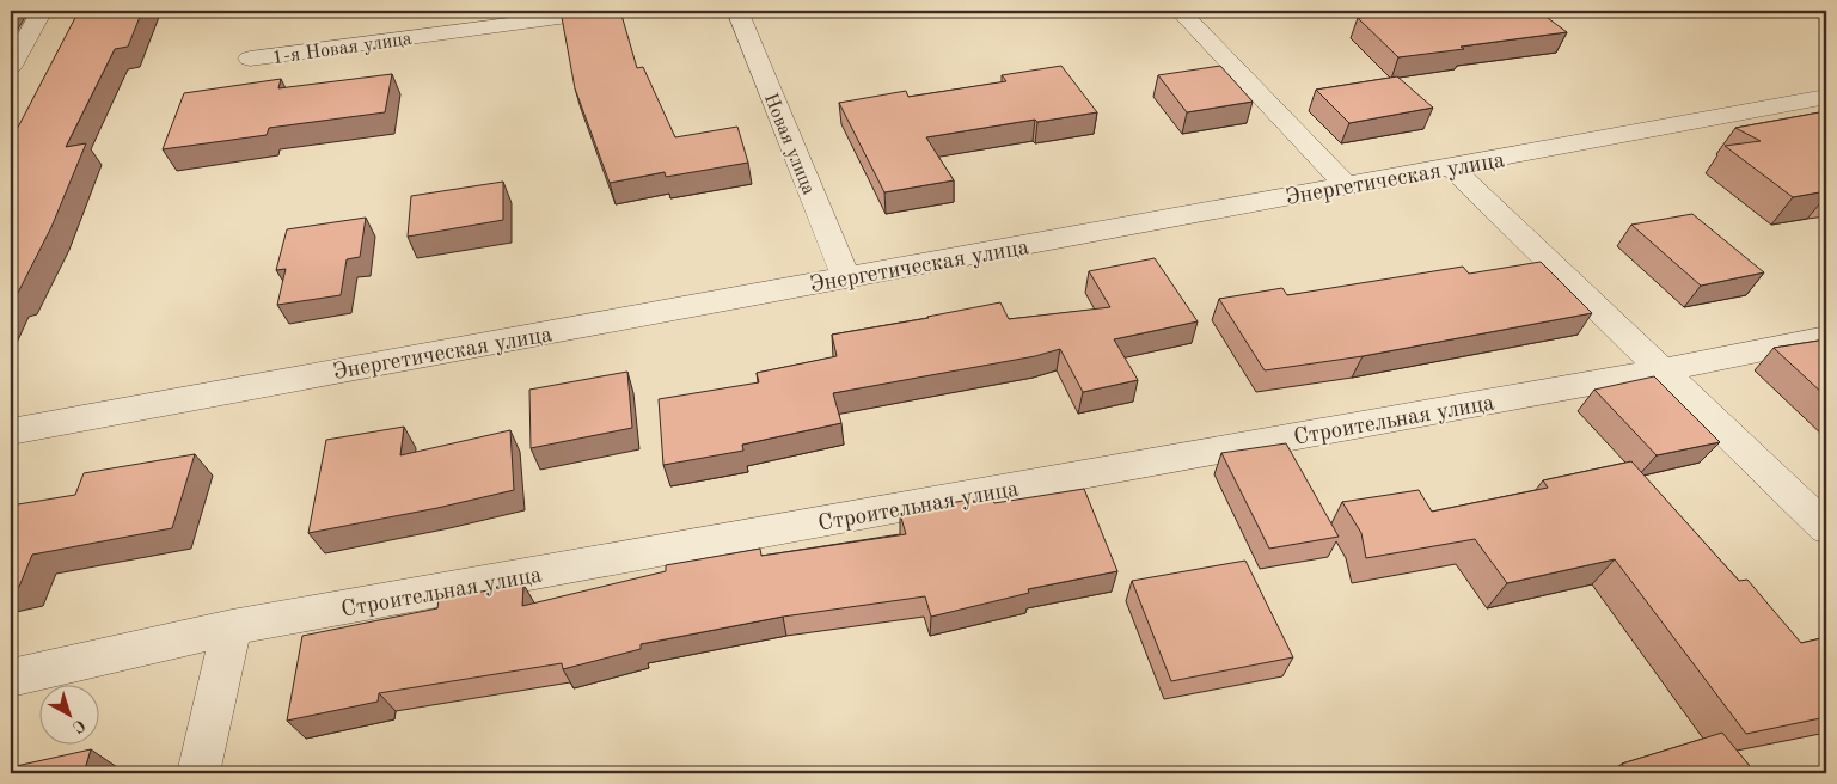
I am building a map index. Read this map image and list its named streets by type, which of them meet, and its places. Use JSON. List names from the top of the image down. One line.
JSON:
{"streets":{"street":["1-я Новая улица","Новая улица","Энергетическая улица","Строительная улица"]},"crossings":[["Новая улица","Энергетическая улица"]],"north":"bottom right"}
